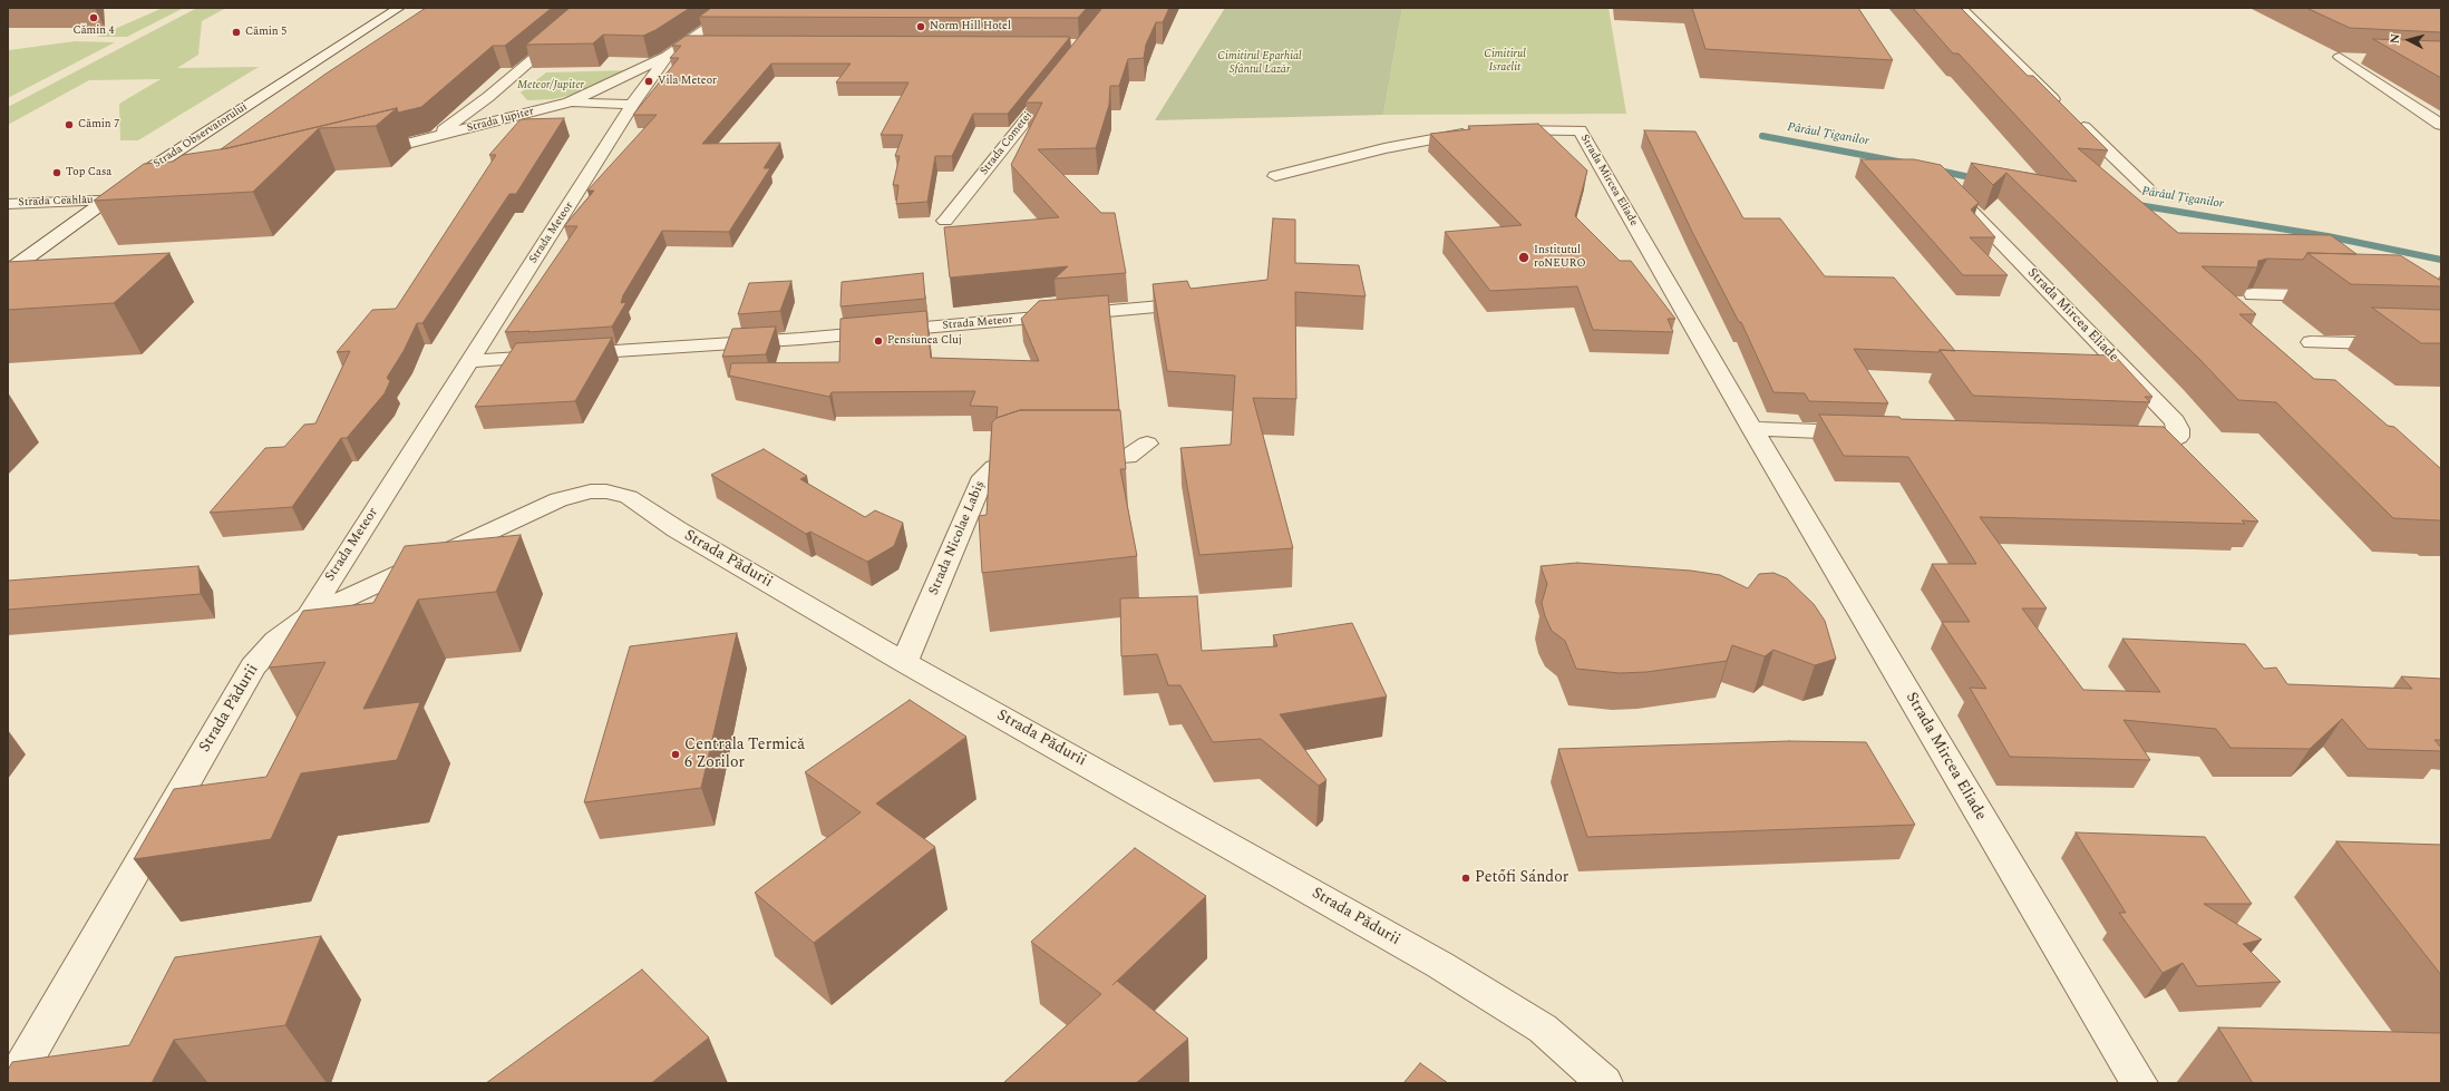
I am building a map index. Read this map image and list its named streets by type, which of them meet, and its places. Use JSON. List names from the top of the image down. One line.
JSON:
{"streets":{"street":["Strada Jupiter","Strada Observatorului","Strada Cometei","Strada Mircea Eliade","Strada Ceahlău","Strada Meteor","Strada Nicolae Labiș","Strada Pădurii"]},"crossings":[["Strada Jupiter","Strada Meteor"],["Strada Observatorului","Strada Ceahlău"],["Strada Meteor","Strada Pădurii"],["Strada Nicolae Labiș","Strada Pădurii"]],"water":["Pârâul Țiganilor"],"parks":["Cimitirul Israelit","Cimitirul Eparhial Sfântul Lazăr","Meteor/Jupiter"],"places":["Cămin 4","Norm Hill Hotel","Cămin 5","Vila Meteor","Cămin 7","Top Casa","Institutul roNEURO","Pensiunea Cluj","Centrala Termică 6 Zorilor","Petőfi Sándor"],"north":"left"}
